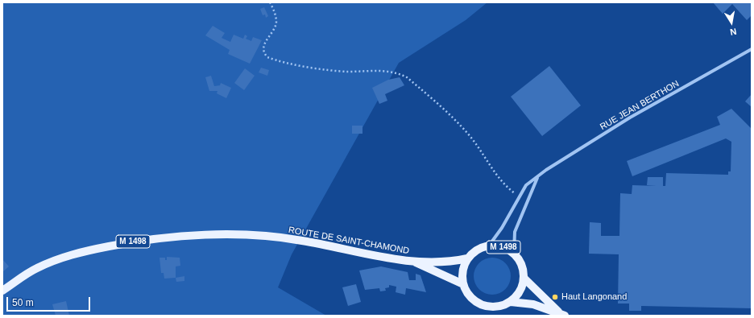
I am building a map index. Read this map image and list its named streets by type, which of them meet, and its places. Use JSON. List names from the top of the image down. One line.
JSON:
{"streets":{"main road":["ROUTE DE SAINT-CHAMOND","M 1498"],"street":["RUE JEAN BERTHON"]},"crossings":[["RUE JEAN BERTHON","M 1498"],["ROUTE DE SAINT-CHAMOND","M 1498"]],"places":["Haut Langonand"],"scale_bar":"50 m","north":"bottom"}
